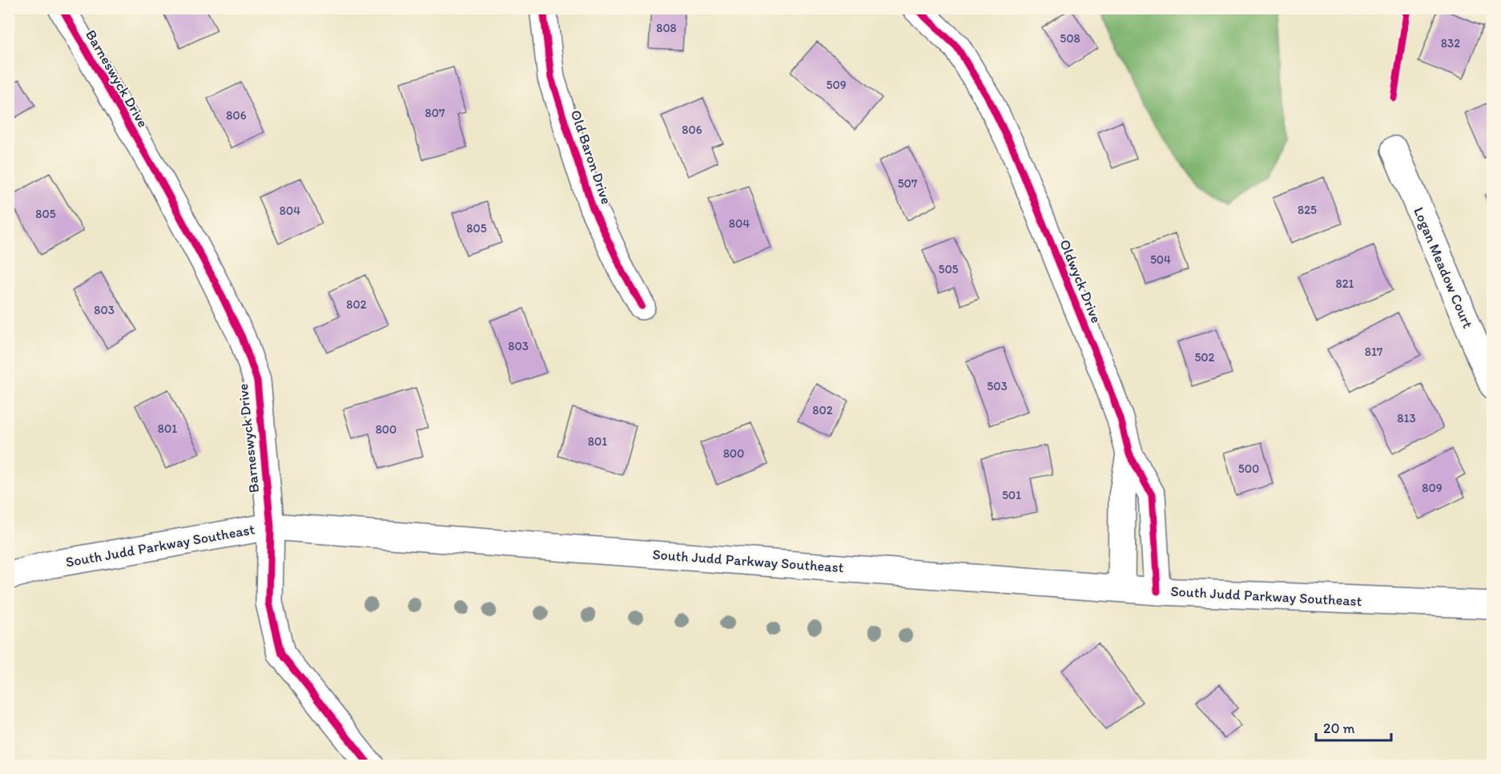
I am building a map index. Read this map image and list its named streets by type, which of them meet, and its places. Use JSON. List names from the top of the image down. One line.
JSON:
{"streets":{"main road":["Barneswyck Drive","Old Baron Drive","Logan Meadow Court","Oldwyck Drive","South Judd Parkway Southeast"]},"crossings":[["Barneswyck Drive","South Judd Parkway Southeast"],["Oldwyck Drive","South Judd Parkway Southeast"]],"house_numbers":["808","508","832","509","807","806","806","507","825","804","805","804","805","504","505","821","802","803","803","817","502","503","802","813","801","800","801","800","500","809","501"],"scale_bar":"20 m"}
